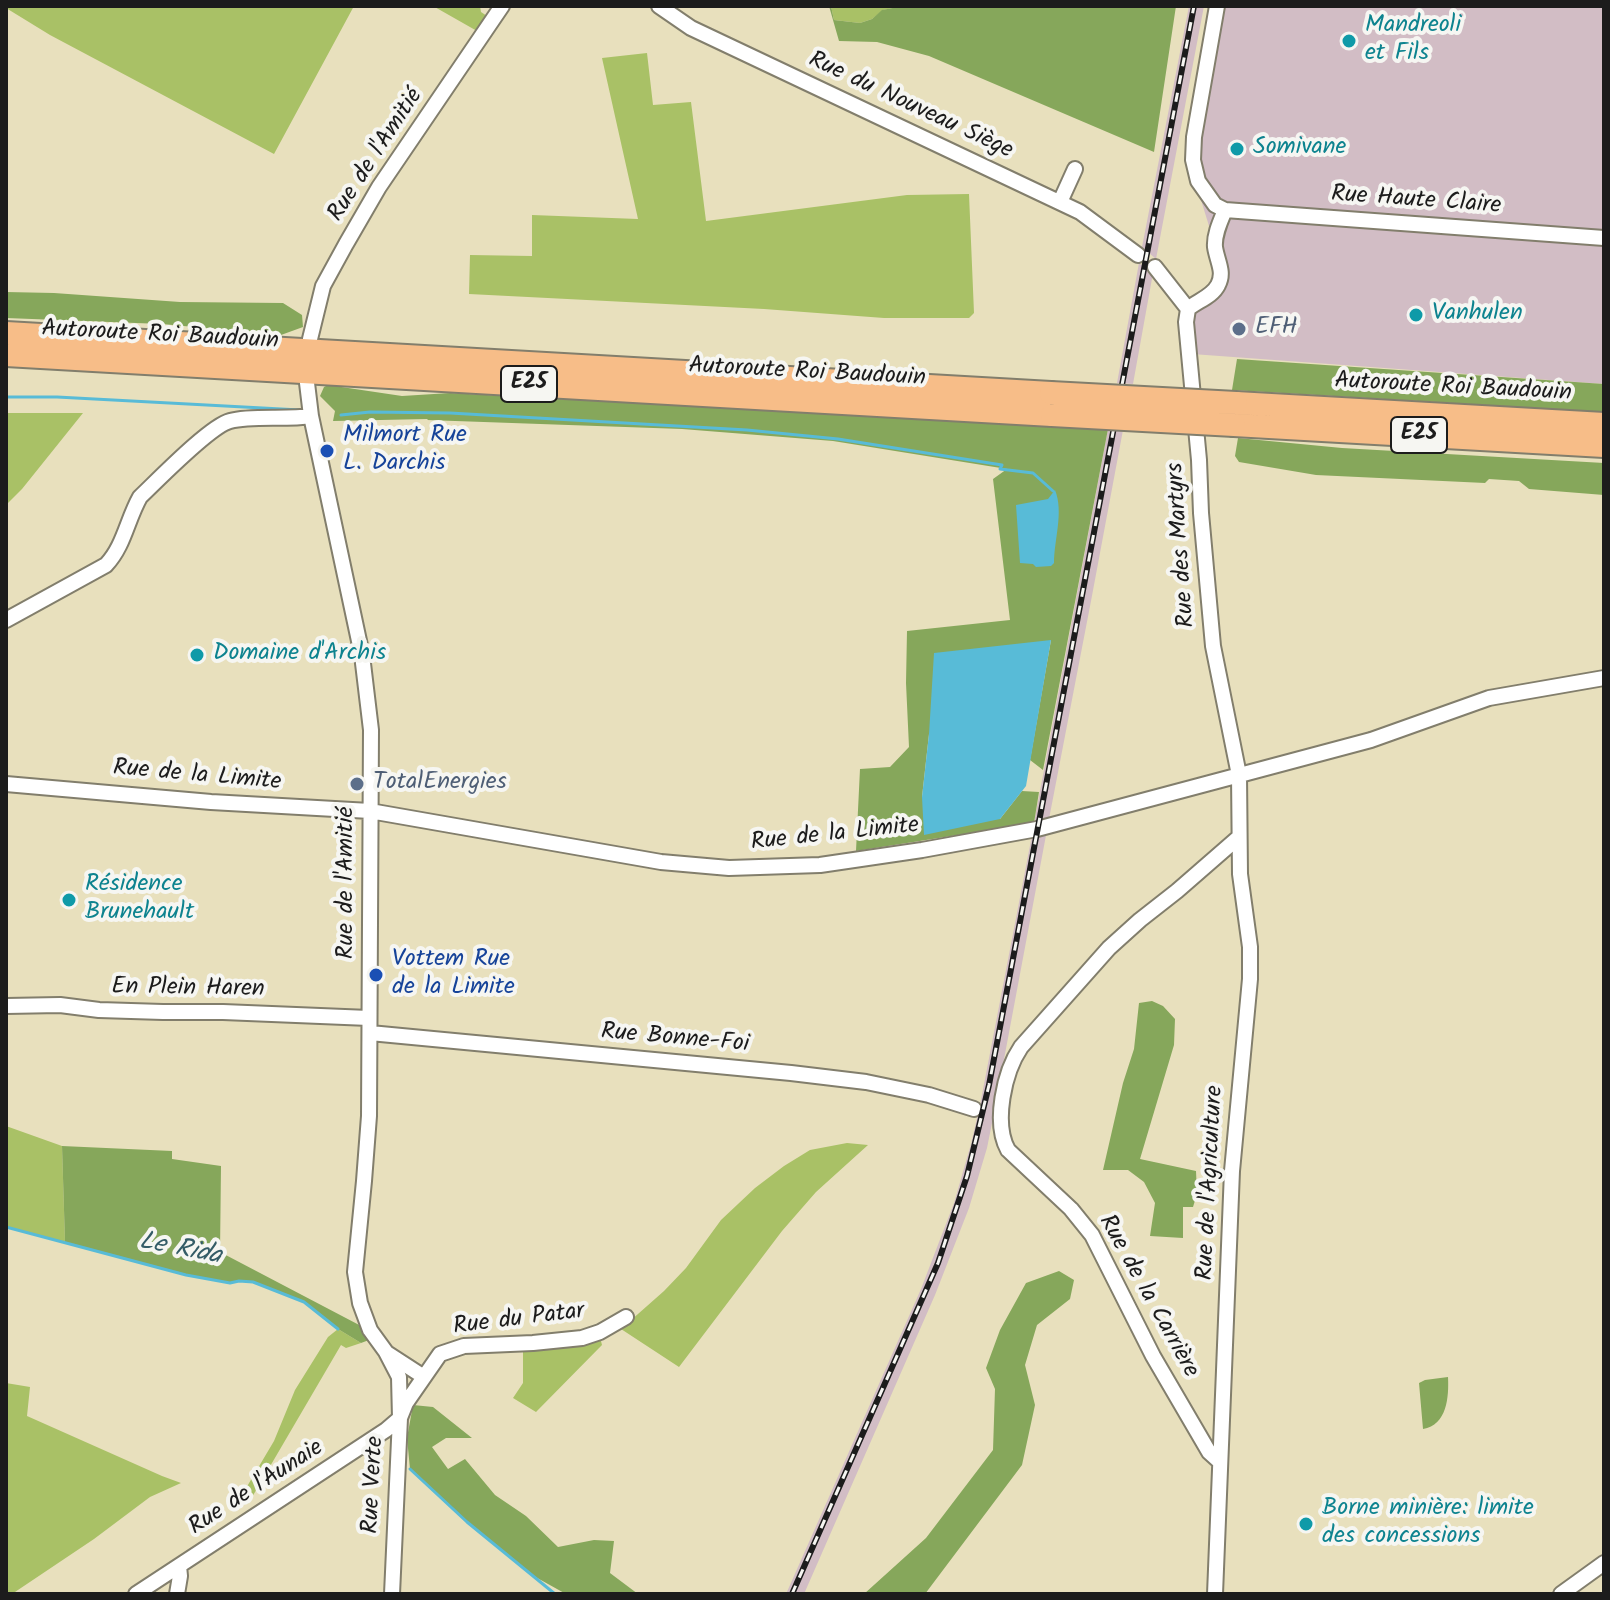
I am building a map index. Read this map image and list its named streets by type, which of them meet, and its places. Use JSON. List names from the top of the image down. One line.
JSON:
{"streets":{"highway":["Autoroute Roi Baudouin","E25"],"street":["Rue du Nouveau Siège","Rue de l'Amitié","Rue Haute Claire","Rue des Martyrs","Rue de la Limite","En Plein Haren","Rue Bonne-Foi","Rue de l'Agriculture","Rue de la Carrière","Rue du Patar","Rue Verte","Rue de l'Aunaie"]},"crossings":[["Rue de l'Amitié","Rue de la Limite"],["Rue de l'Amitié","En Plein Haren"],["Rue de l'Amitié","Rue Bonne-Foi"],["Rue de l'Amitié","Rue Verte"],["Rue des Martyrs","Rue de la Limite"],["Rue des Martyrs","Rue de l'Agriculture"],["Rue de la Limite","Rue de l'Agriculture"],["En Plein Haren","Rue Bonne-Foi"],["Rue de l'Agriculture","Rue de la Carrière"],["Rue du Patar","Rue Verte"],["Rue du Patar","Rue de l'Aunaie"],["Rue Verte","Rue de l'Aunaie"]],"water":["Le Rida"],"places":["Mandreoli et Fils","Somivane","Vanhulen","EFH","Milmort Rue L. Darchis","Domaine d'Archis","TotalEnergies","Résidence Brunehault","Vottem Rue de la Limite","Borne minière: limite des concessions"]}
